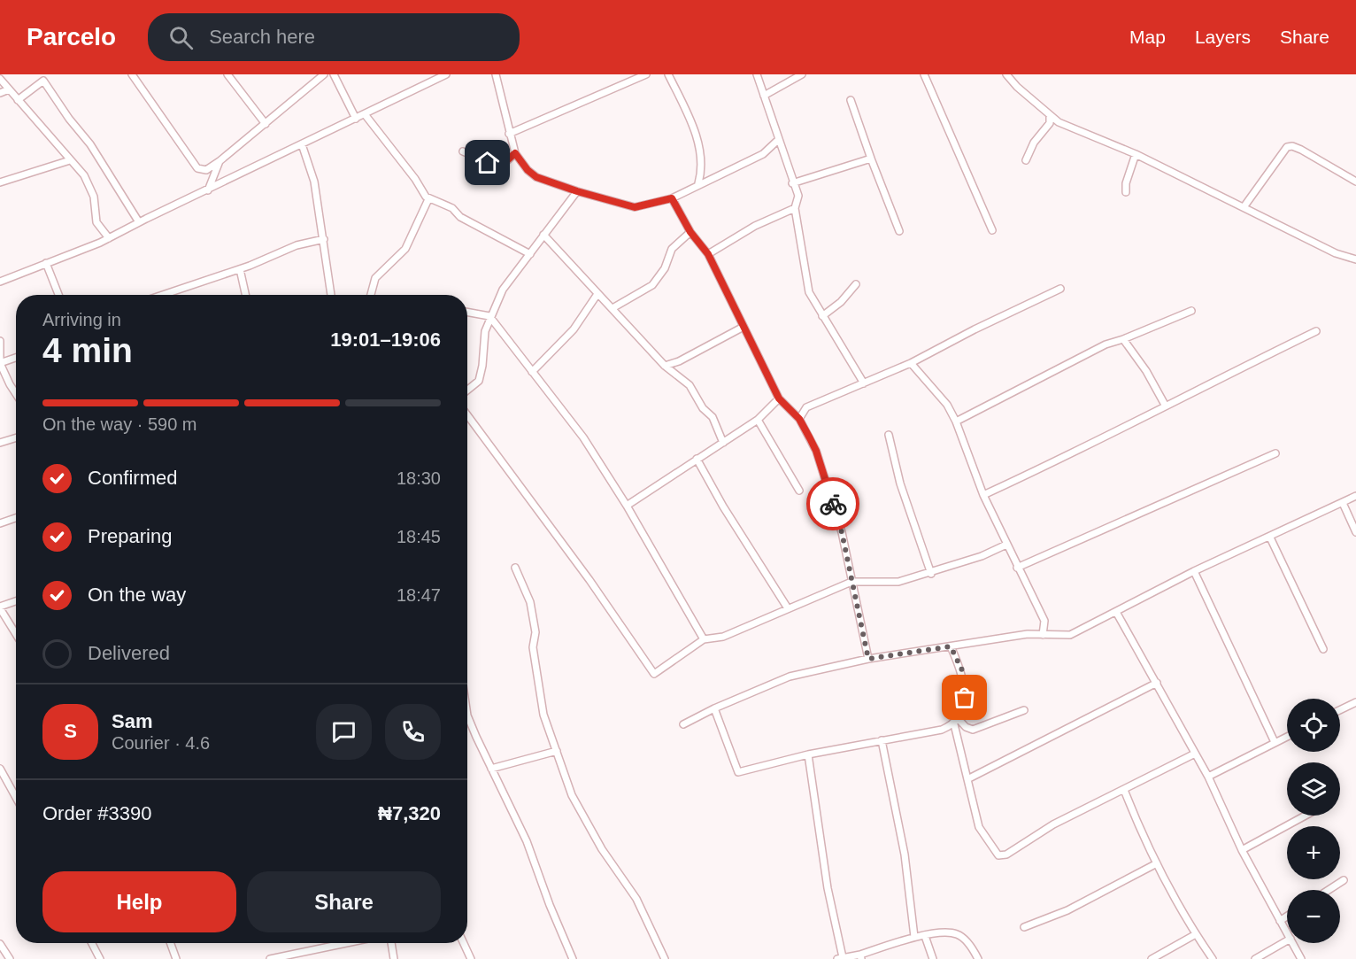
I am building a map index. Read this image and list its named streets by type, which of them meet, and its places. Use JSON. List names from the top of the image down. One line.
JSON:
{"page":{"header":"Parcelo","search":"Search here","nav":["Map","Layers","Share"],"heading":["4 min","Arriving in","19:01–19:06"],"panel":["Sam","Courier · 4.6","Order #3390","₦7,320"],"bar":"On the way · 590 m","list":[["Confirmed","18:30"],["Preparing","18:45"],["On the way","18:47"],"Delivered"],"map_buttons":["+","−"],"round":"S","buttons":["Help","Share"]}}
